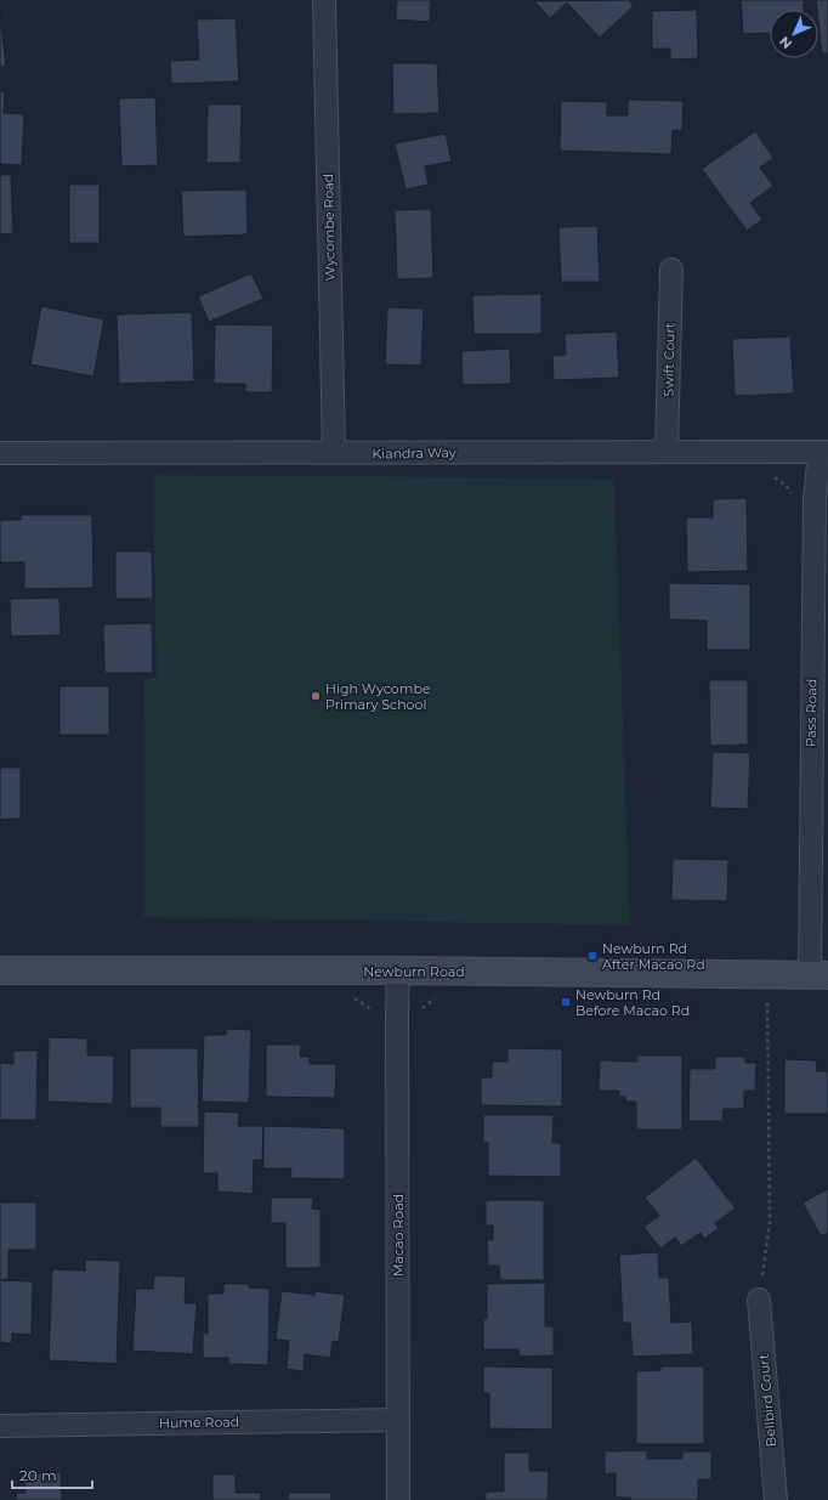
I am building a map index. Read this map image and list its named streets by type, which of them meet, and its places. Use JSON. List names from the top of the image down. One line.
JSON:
{"streets":{"street":["Wycombe Road","Swift Court","Kiandra Way","Pass Road","Newburn Road","Macao Road","Bellbird Court","Hume Road"]},"crossings":[["Wycombe Road","Kiandra Way"],["Swift Court","Kiandra Way"],["Kiandra Way","Pass Road"],["Pass Road","Newburn Road"],["Newburn Road","Macao Road"],["Macao Road","Hume Road"]],"places":{"other":["High Wycombe Primary School"],"transit":["Newburn Rd After Macao Rd","Newburn Rd Before Macao Rd"]},"scale_bar":"20 m","north":"bottom left"}
